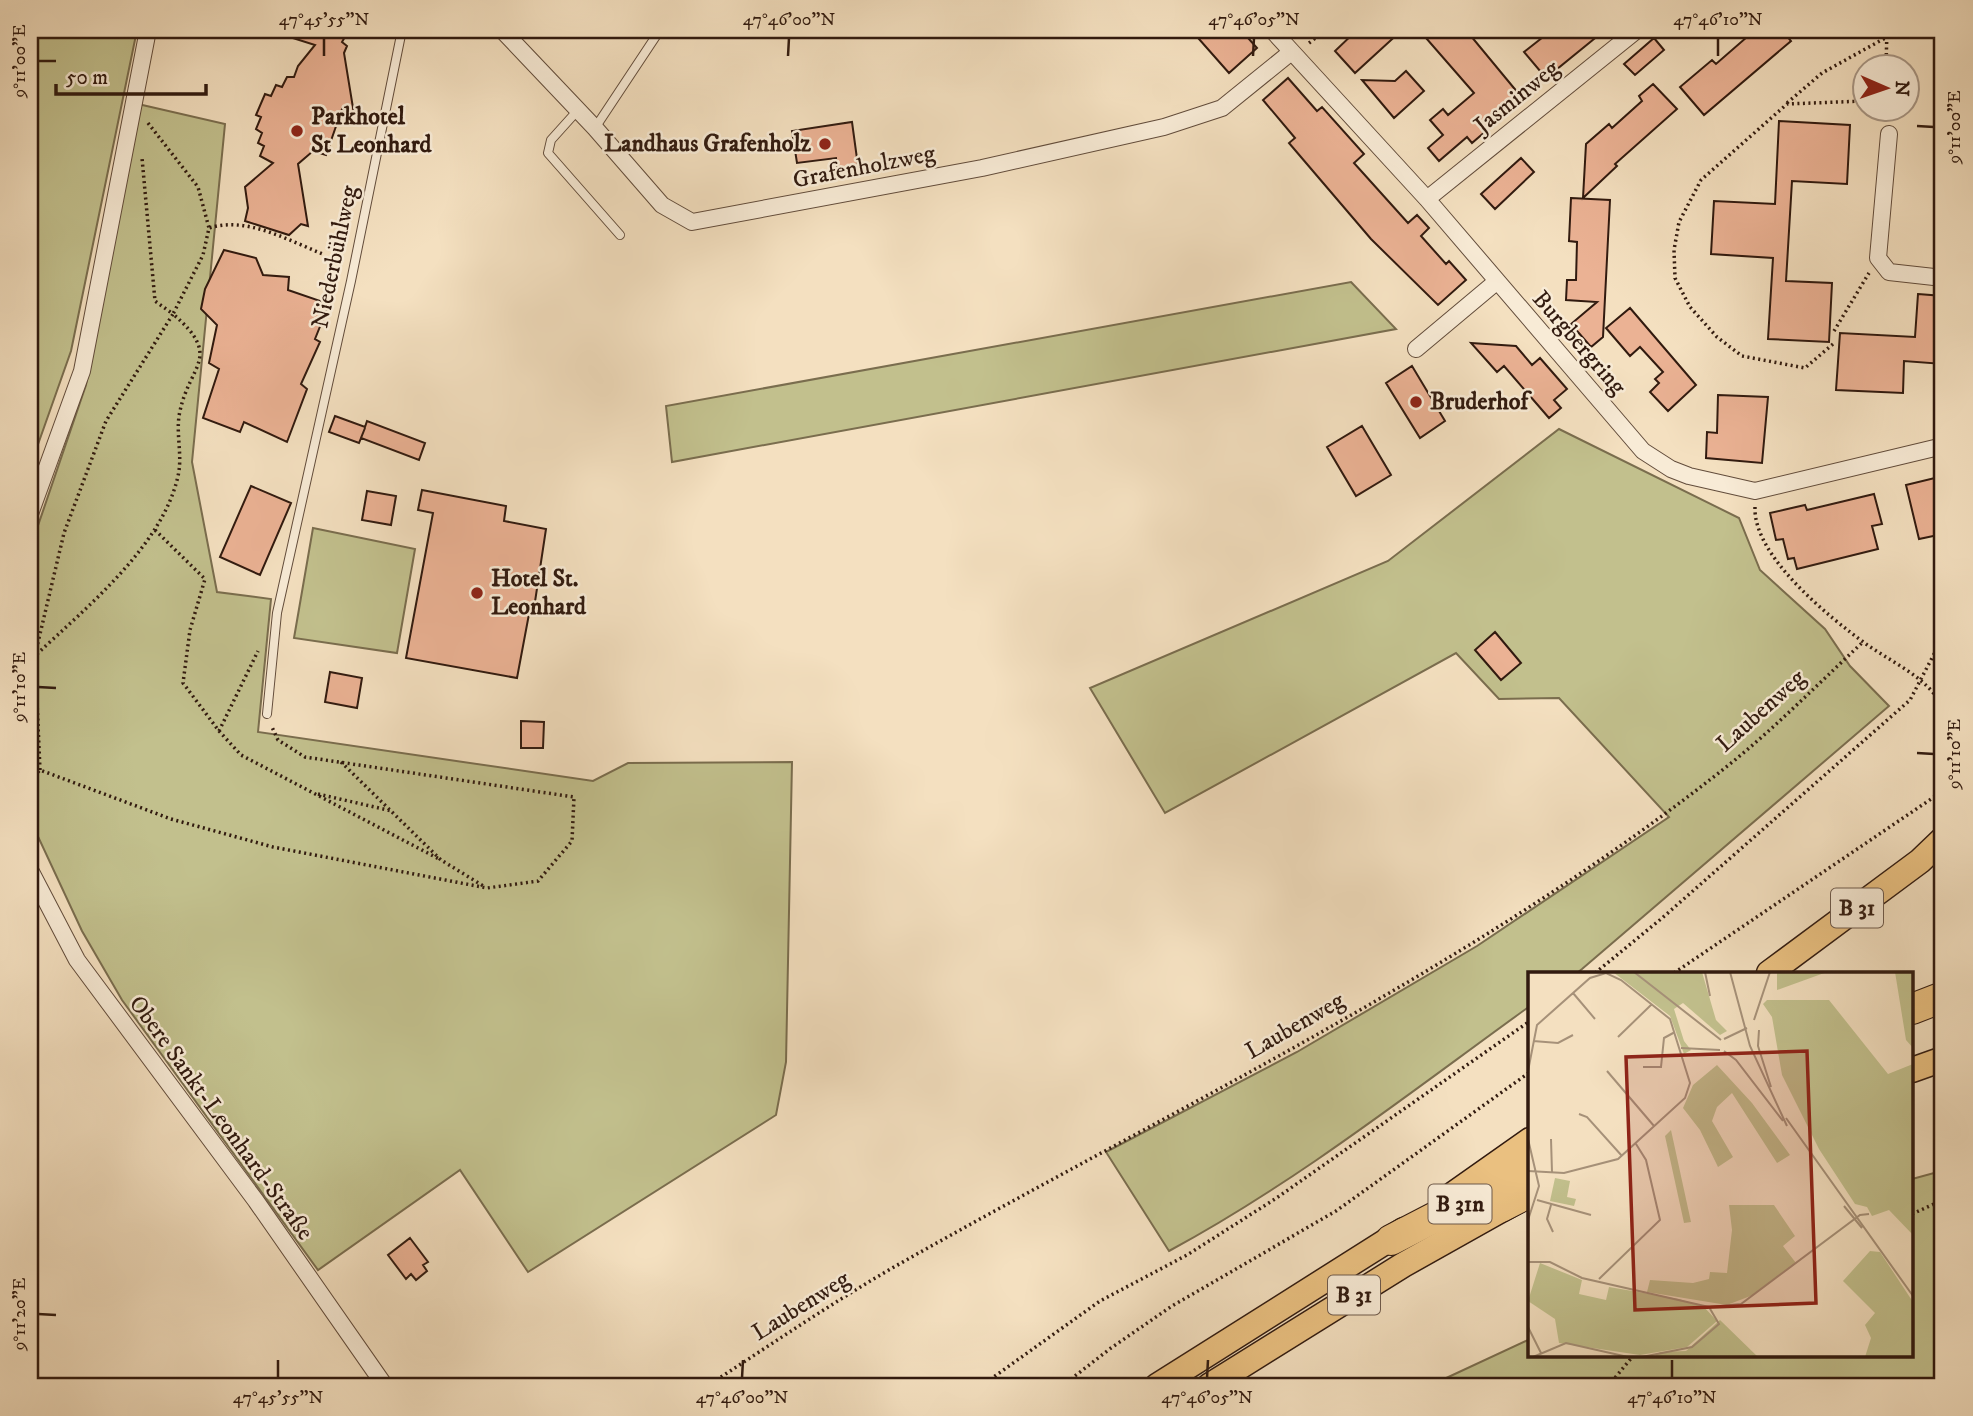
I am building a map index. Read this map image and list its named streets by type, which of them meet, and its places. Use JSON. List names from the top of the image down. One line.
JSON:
{"streets":{"highway":["B 31n"],"main road":["B 31"],"street":["Jasminweg","Grafenholzweg","Burgbergring","Obere Sankt-Leonhard-Straße"],"lane":["Niederbühlweg"],"path":["Laubenweg"]},"crossings":[["Jasminweg","Burgbergring"],["Grafenholzweg","Burgbergring"],["B 31","B 31n"]],"places":["Parkhotel St Leonhard","Landhaus Grafenholz","Bruderhof","Hotel St. Leonhard"],"scale_bar":"50 m","north":"right","coordinates":["47°45'55\"N","47°46'00\"N","47°46'05\"N","47°46'10\"N","9°11'00\"E","9°11'10\"E","9°11'20\"E"]}
